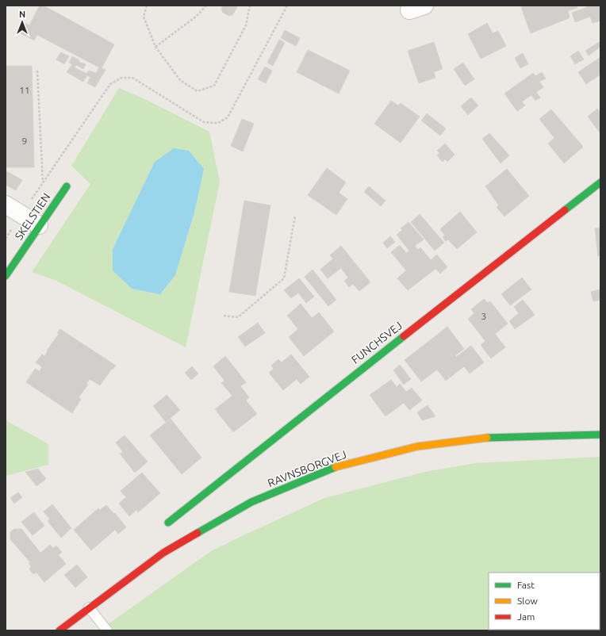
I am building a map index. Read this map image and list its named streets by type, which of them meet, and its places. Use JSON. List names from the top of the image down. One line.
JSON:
{"streets":{"street":["SKELSTIEN","FUNCHSVEJ","RAVNSBORGVEJ"]},"house_numbers":["11","9","3"],"legend":["Fast","Slow","Jam"],"north":"top"}
